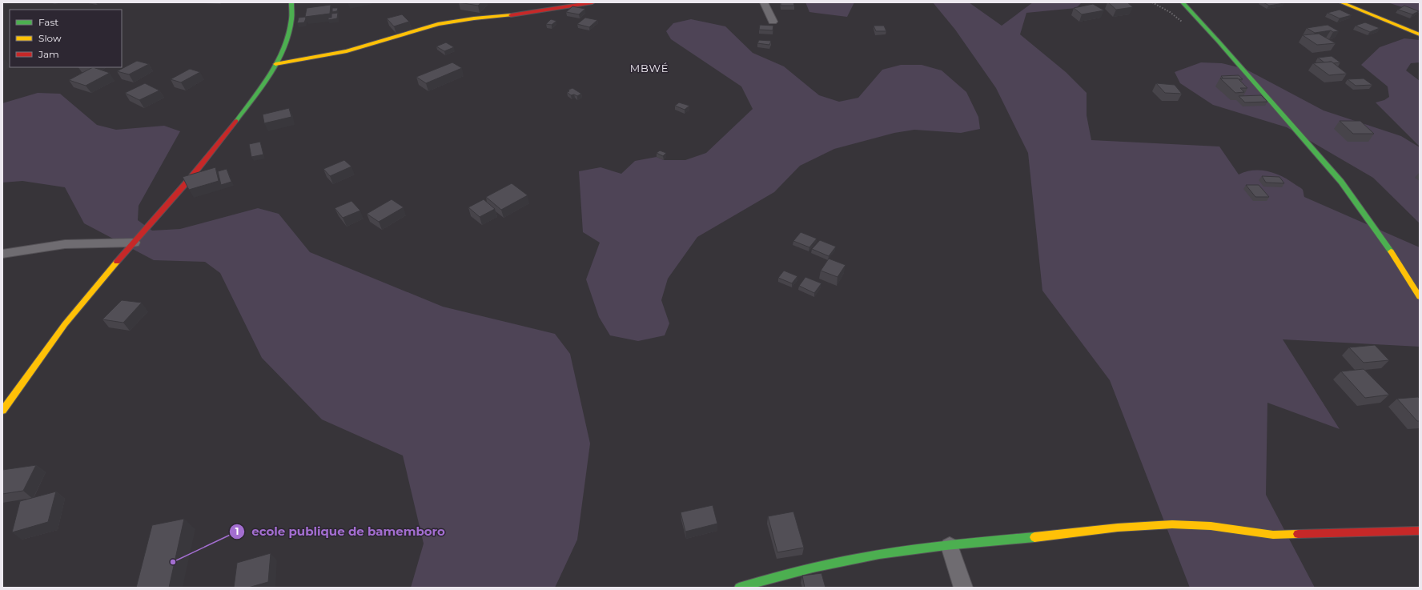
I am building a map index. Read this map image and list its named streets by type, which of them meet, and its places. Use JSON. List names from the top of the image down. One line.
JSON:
{"districts":["MBWÉ"],"places":["ecole publique de bamemboro"],"legend":["Fast","Slow","Jam"]}
